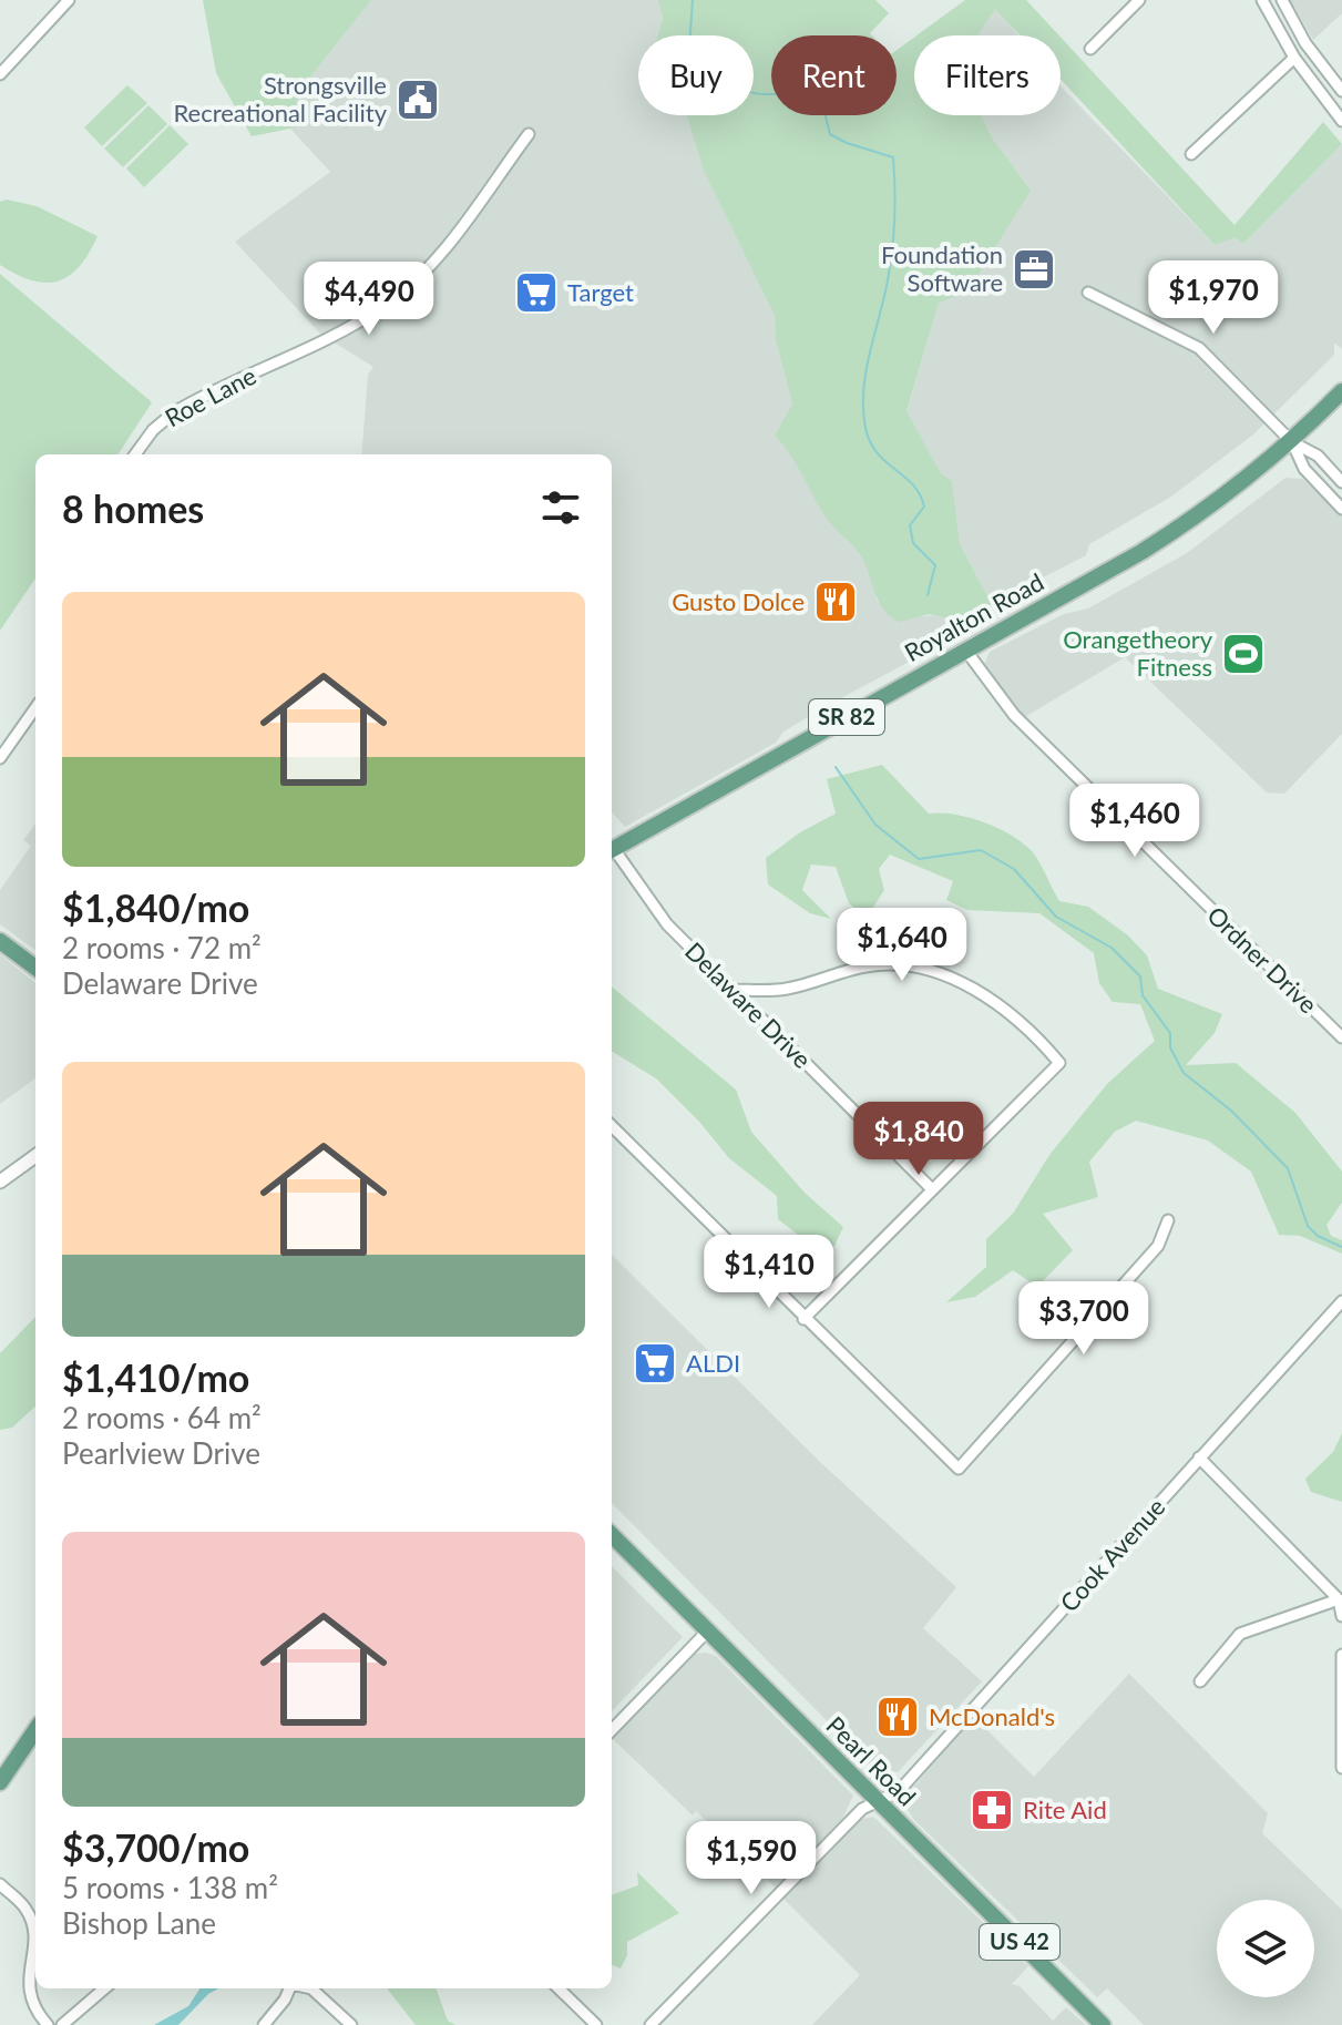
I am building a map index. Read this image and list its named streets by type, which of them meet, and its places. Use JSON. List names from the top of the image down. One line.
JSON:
{"streets":{"main road":["Royalton Road","SR 82","Pearl Road","US 42"],"street":["Roe Lane","Ordner Drive","Delaware Drive","Cook Avenue"]},"crossings":[["Royalton Road","Ordner Drive"],["Cook Avenue","Pearl Road"]],"places":{"public building":["Strongsville Recreational Facility"],"office":["Foundation Software"],"supermarket":["Target","ALDI"],"restaurant":["Gusto Dolce","McDonald's"],"sports":["Orangetheory Fitness"],"pharmacy":["Rite Aid"]},"page":{"chip":["Buy","Rent","Filters"],"price":["$1,970","$4,490","$1,460","$1,640","$1,840","$1,410","$3,700","$1,590"],"heading":"8 homes","list":[{"name":"$1,840/mo","note":"2 rooms · 72 m² · Delaware Drive"},{"name":"$1,410/mo","note":"2 rooms · 64 m² · Pearlview Drive"},{"name":"$3,700/mo","note":"5 rooms · 138 m² · Bishop Lane"}]}}
